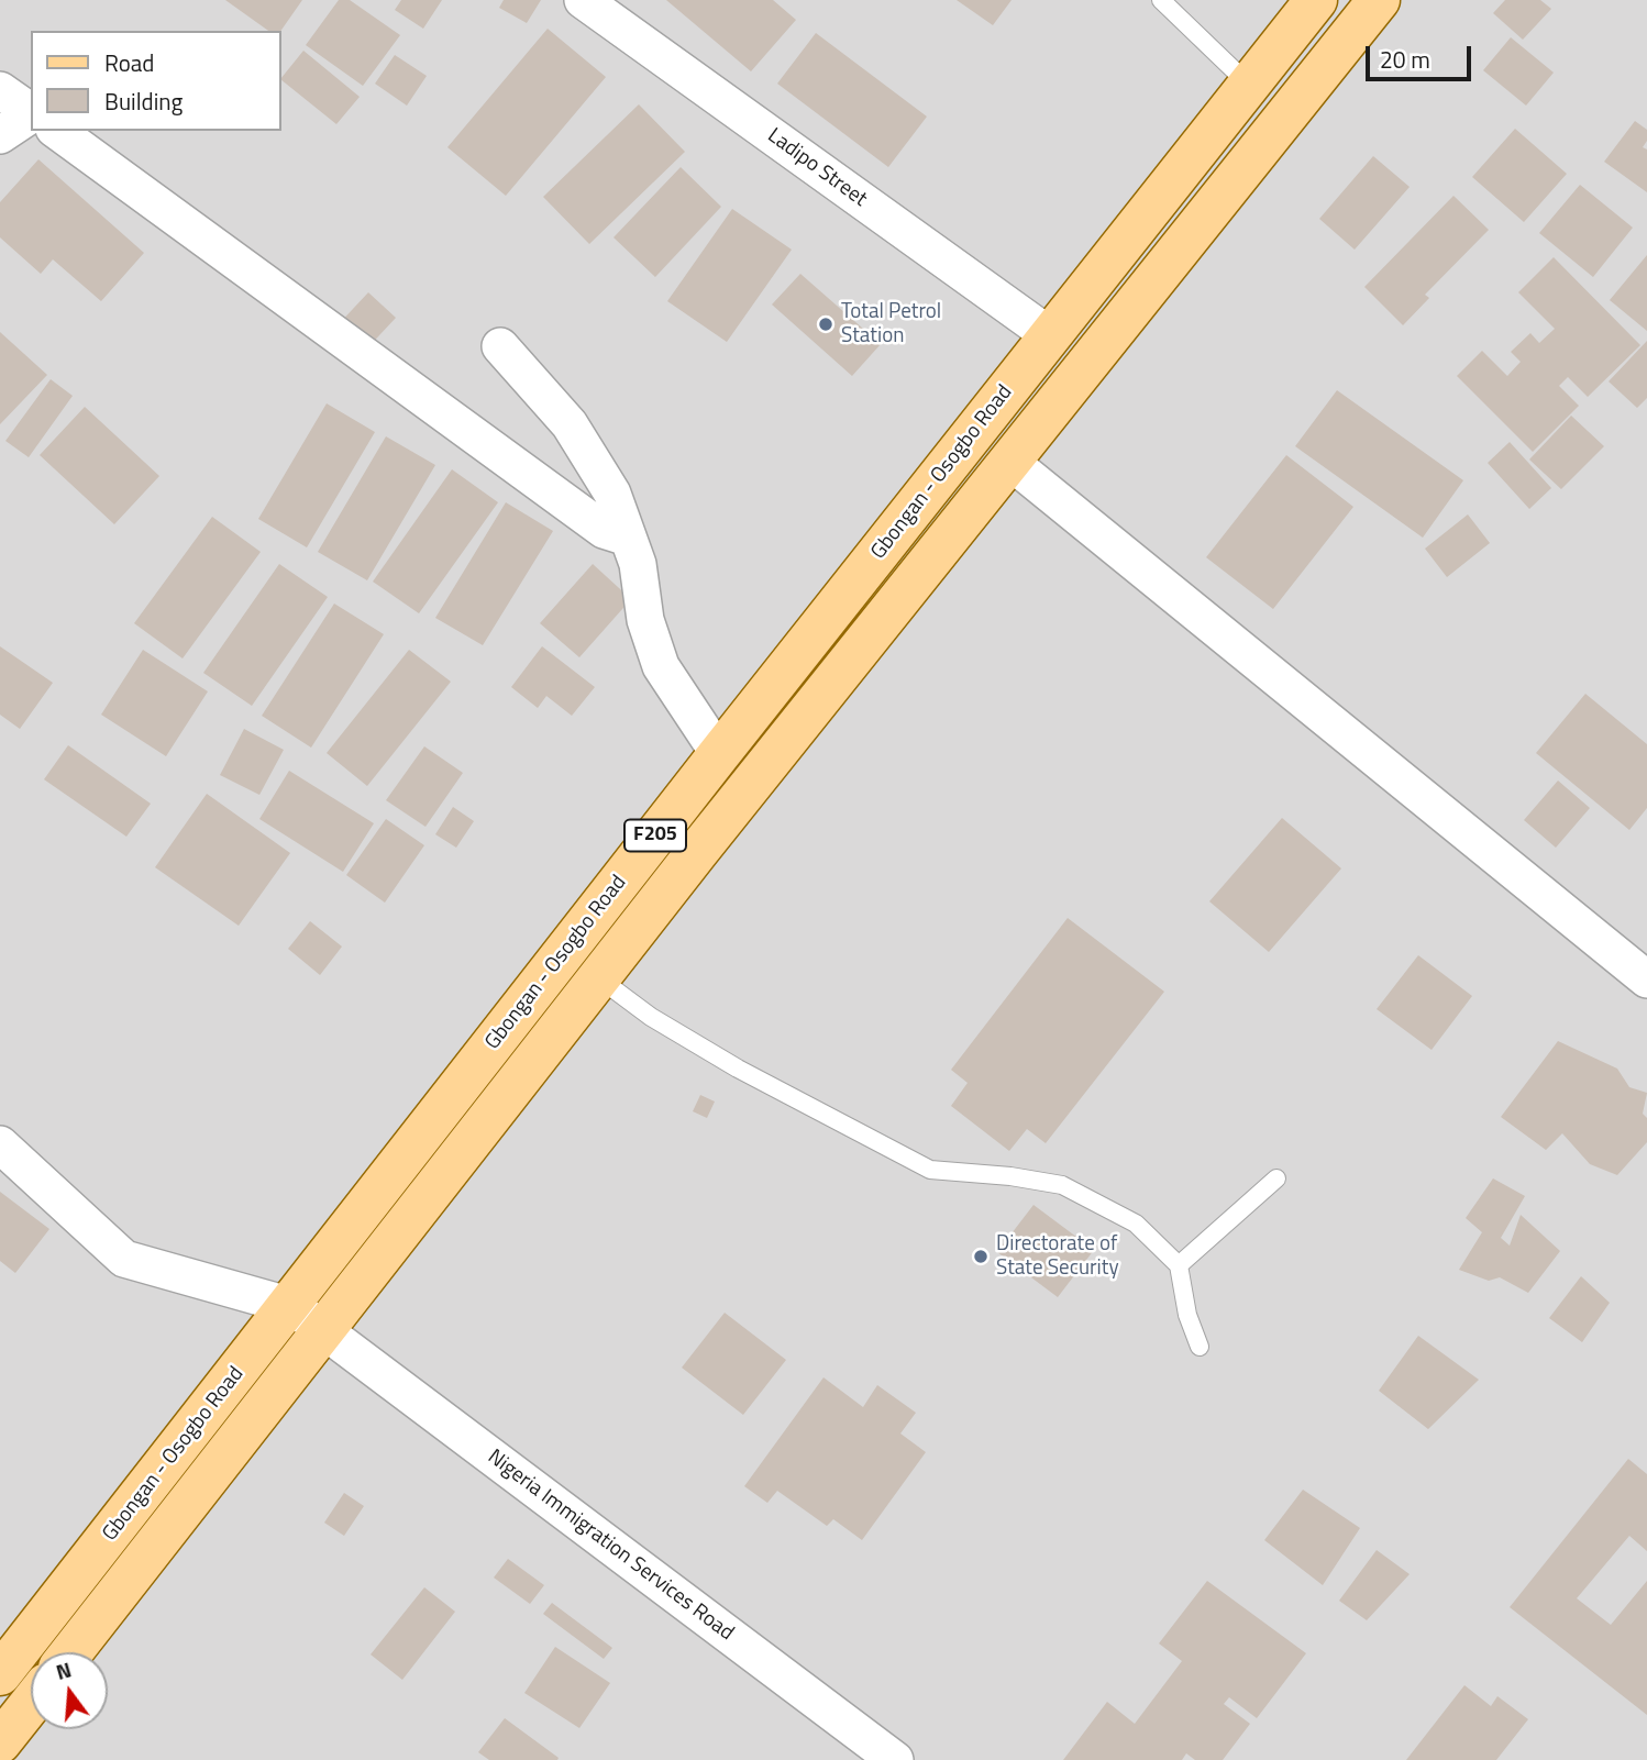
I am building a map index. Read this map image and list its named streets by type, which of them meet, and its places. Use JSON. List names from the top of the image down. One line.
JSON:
{"streets":{"main road":["Gbongan - Osogbo Road","F205"],"street":["Ladipo Street","Nigeria Immigration Services Road"]},"crossings":[["Ladipo Street","Gbongan - Osogbo Road"],["Gbongan - Osogbo Road","Nigeria Immigration Services Road"]],"places":["Total Petrol Station","Directorate of State Security"],"legend":["Road","Building"],"scale_bar":"20 m","north":"top"}
